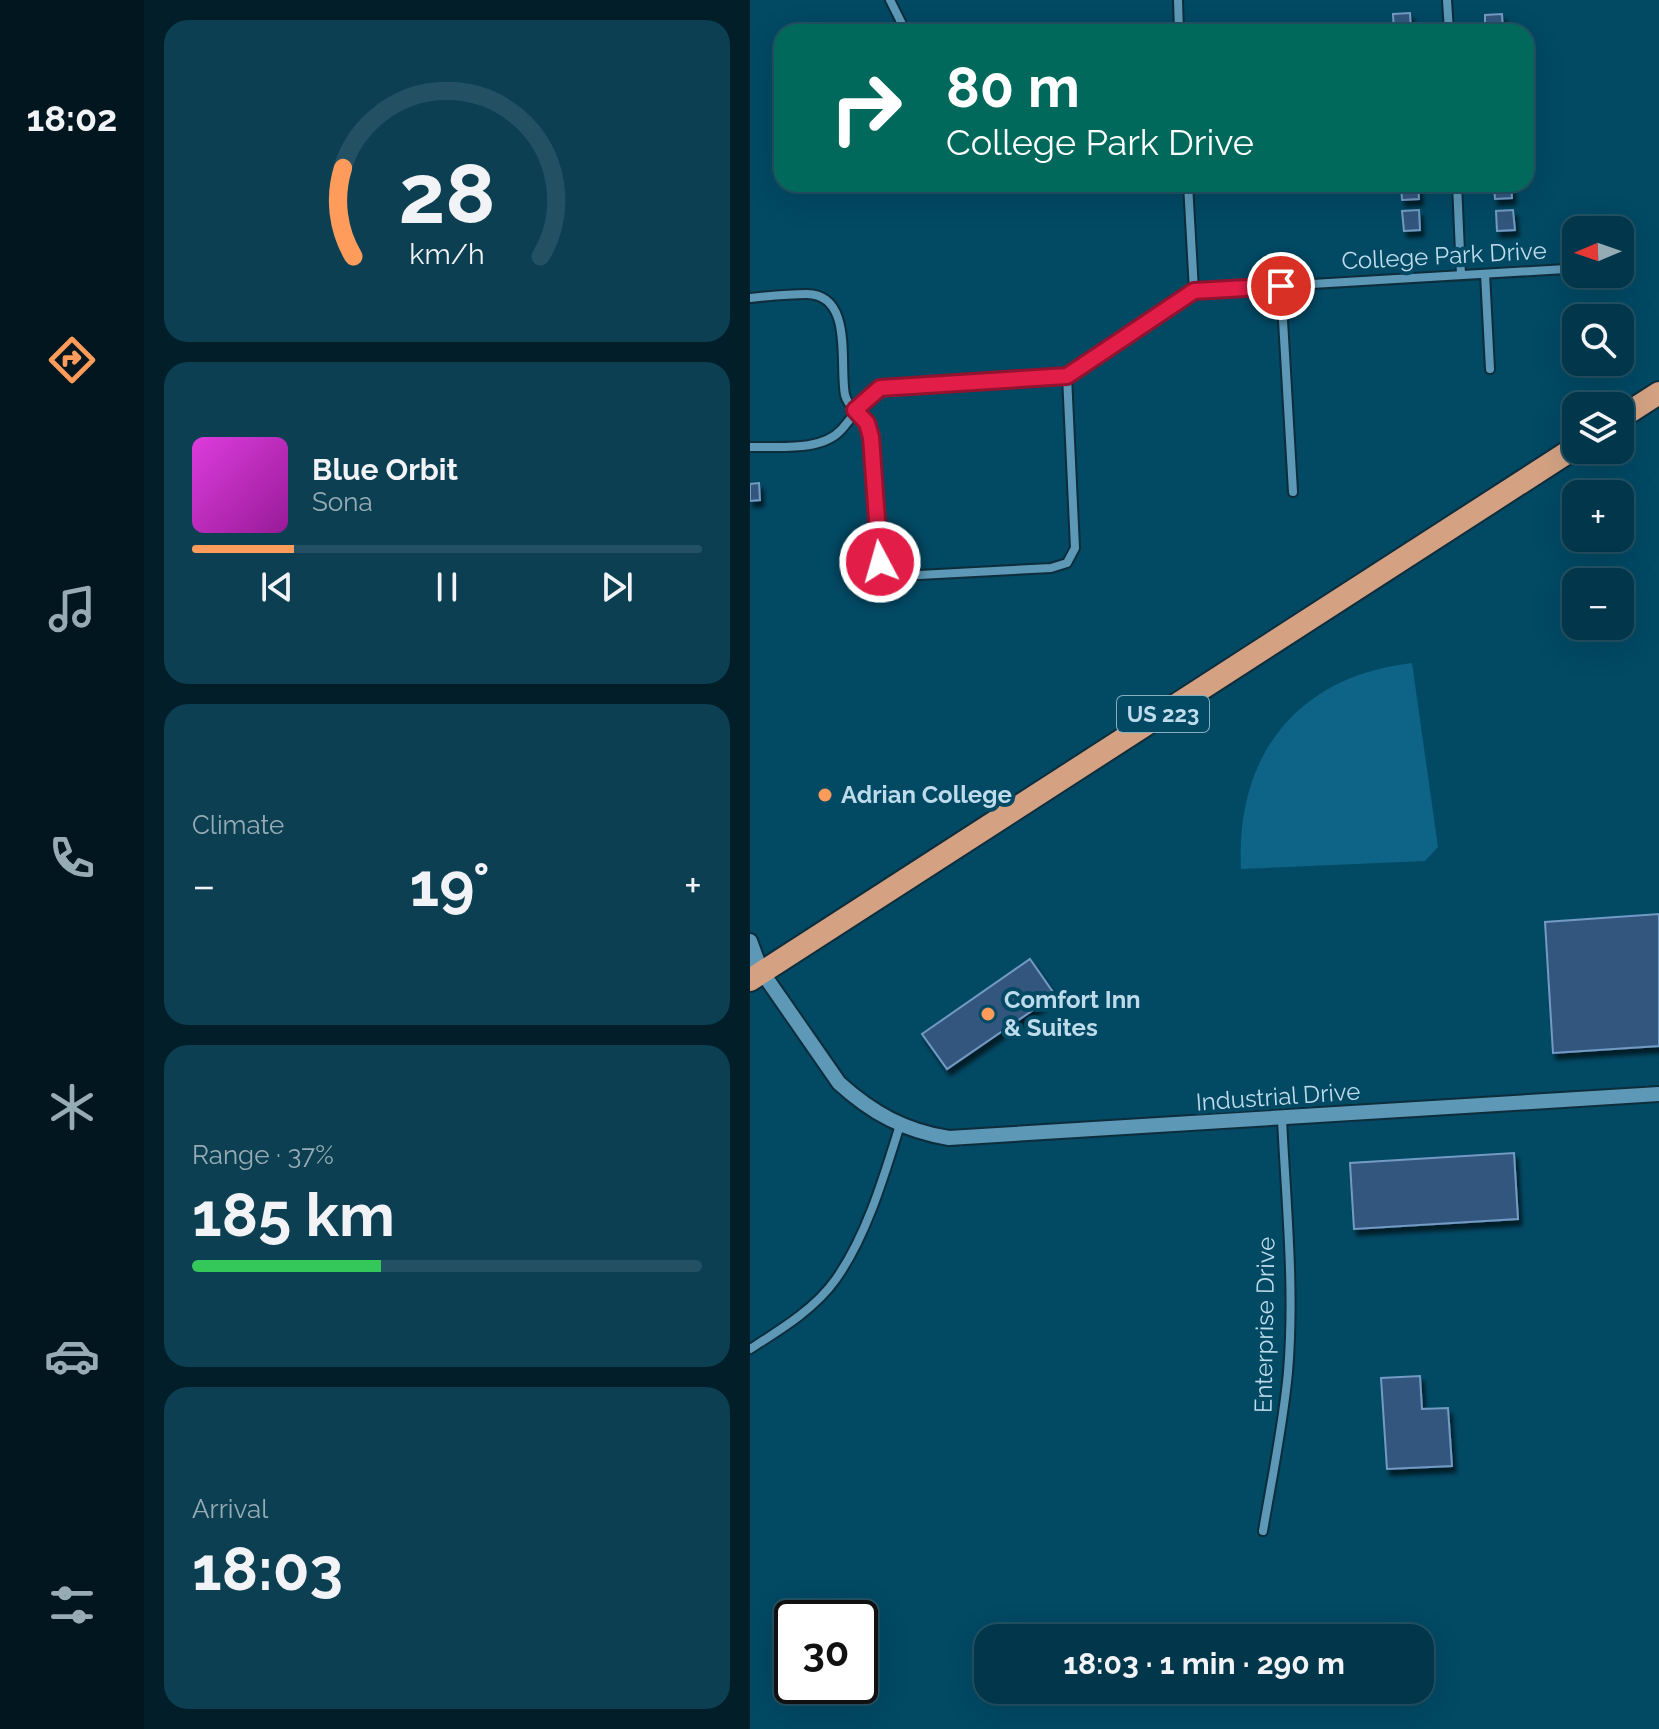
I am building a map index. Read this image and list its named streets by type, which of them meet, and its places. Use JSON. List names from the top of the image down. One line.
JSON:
{"streets":{"highway":["US 223"],"street":["College Park Drive","Industrial Drive","Enterprise Drive"]},"crossings":[["US 223","Industrial Drive"],["Industrial Drive","Enterprise Drive"]],"places":["Adrian College","Comfort Inn & Suites"],"north":"left","page":{"tabs":"18:02","turn":["80 m","College Park Drive"],"map_buttons":["+","−"],"song":["Blue Orbit","Sona"],"tile":["Climate",["Range · 37%","185 km"],["Arrival","18:03"]],"heat":["−","19°","+"],"limit":"30","trip":"18:03 · 1 min · 290 m","gauge":["28","km/h"]}}
